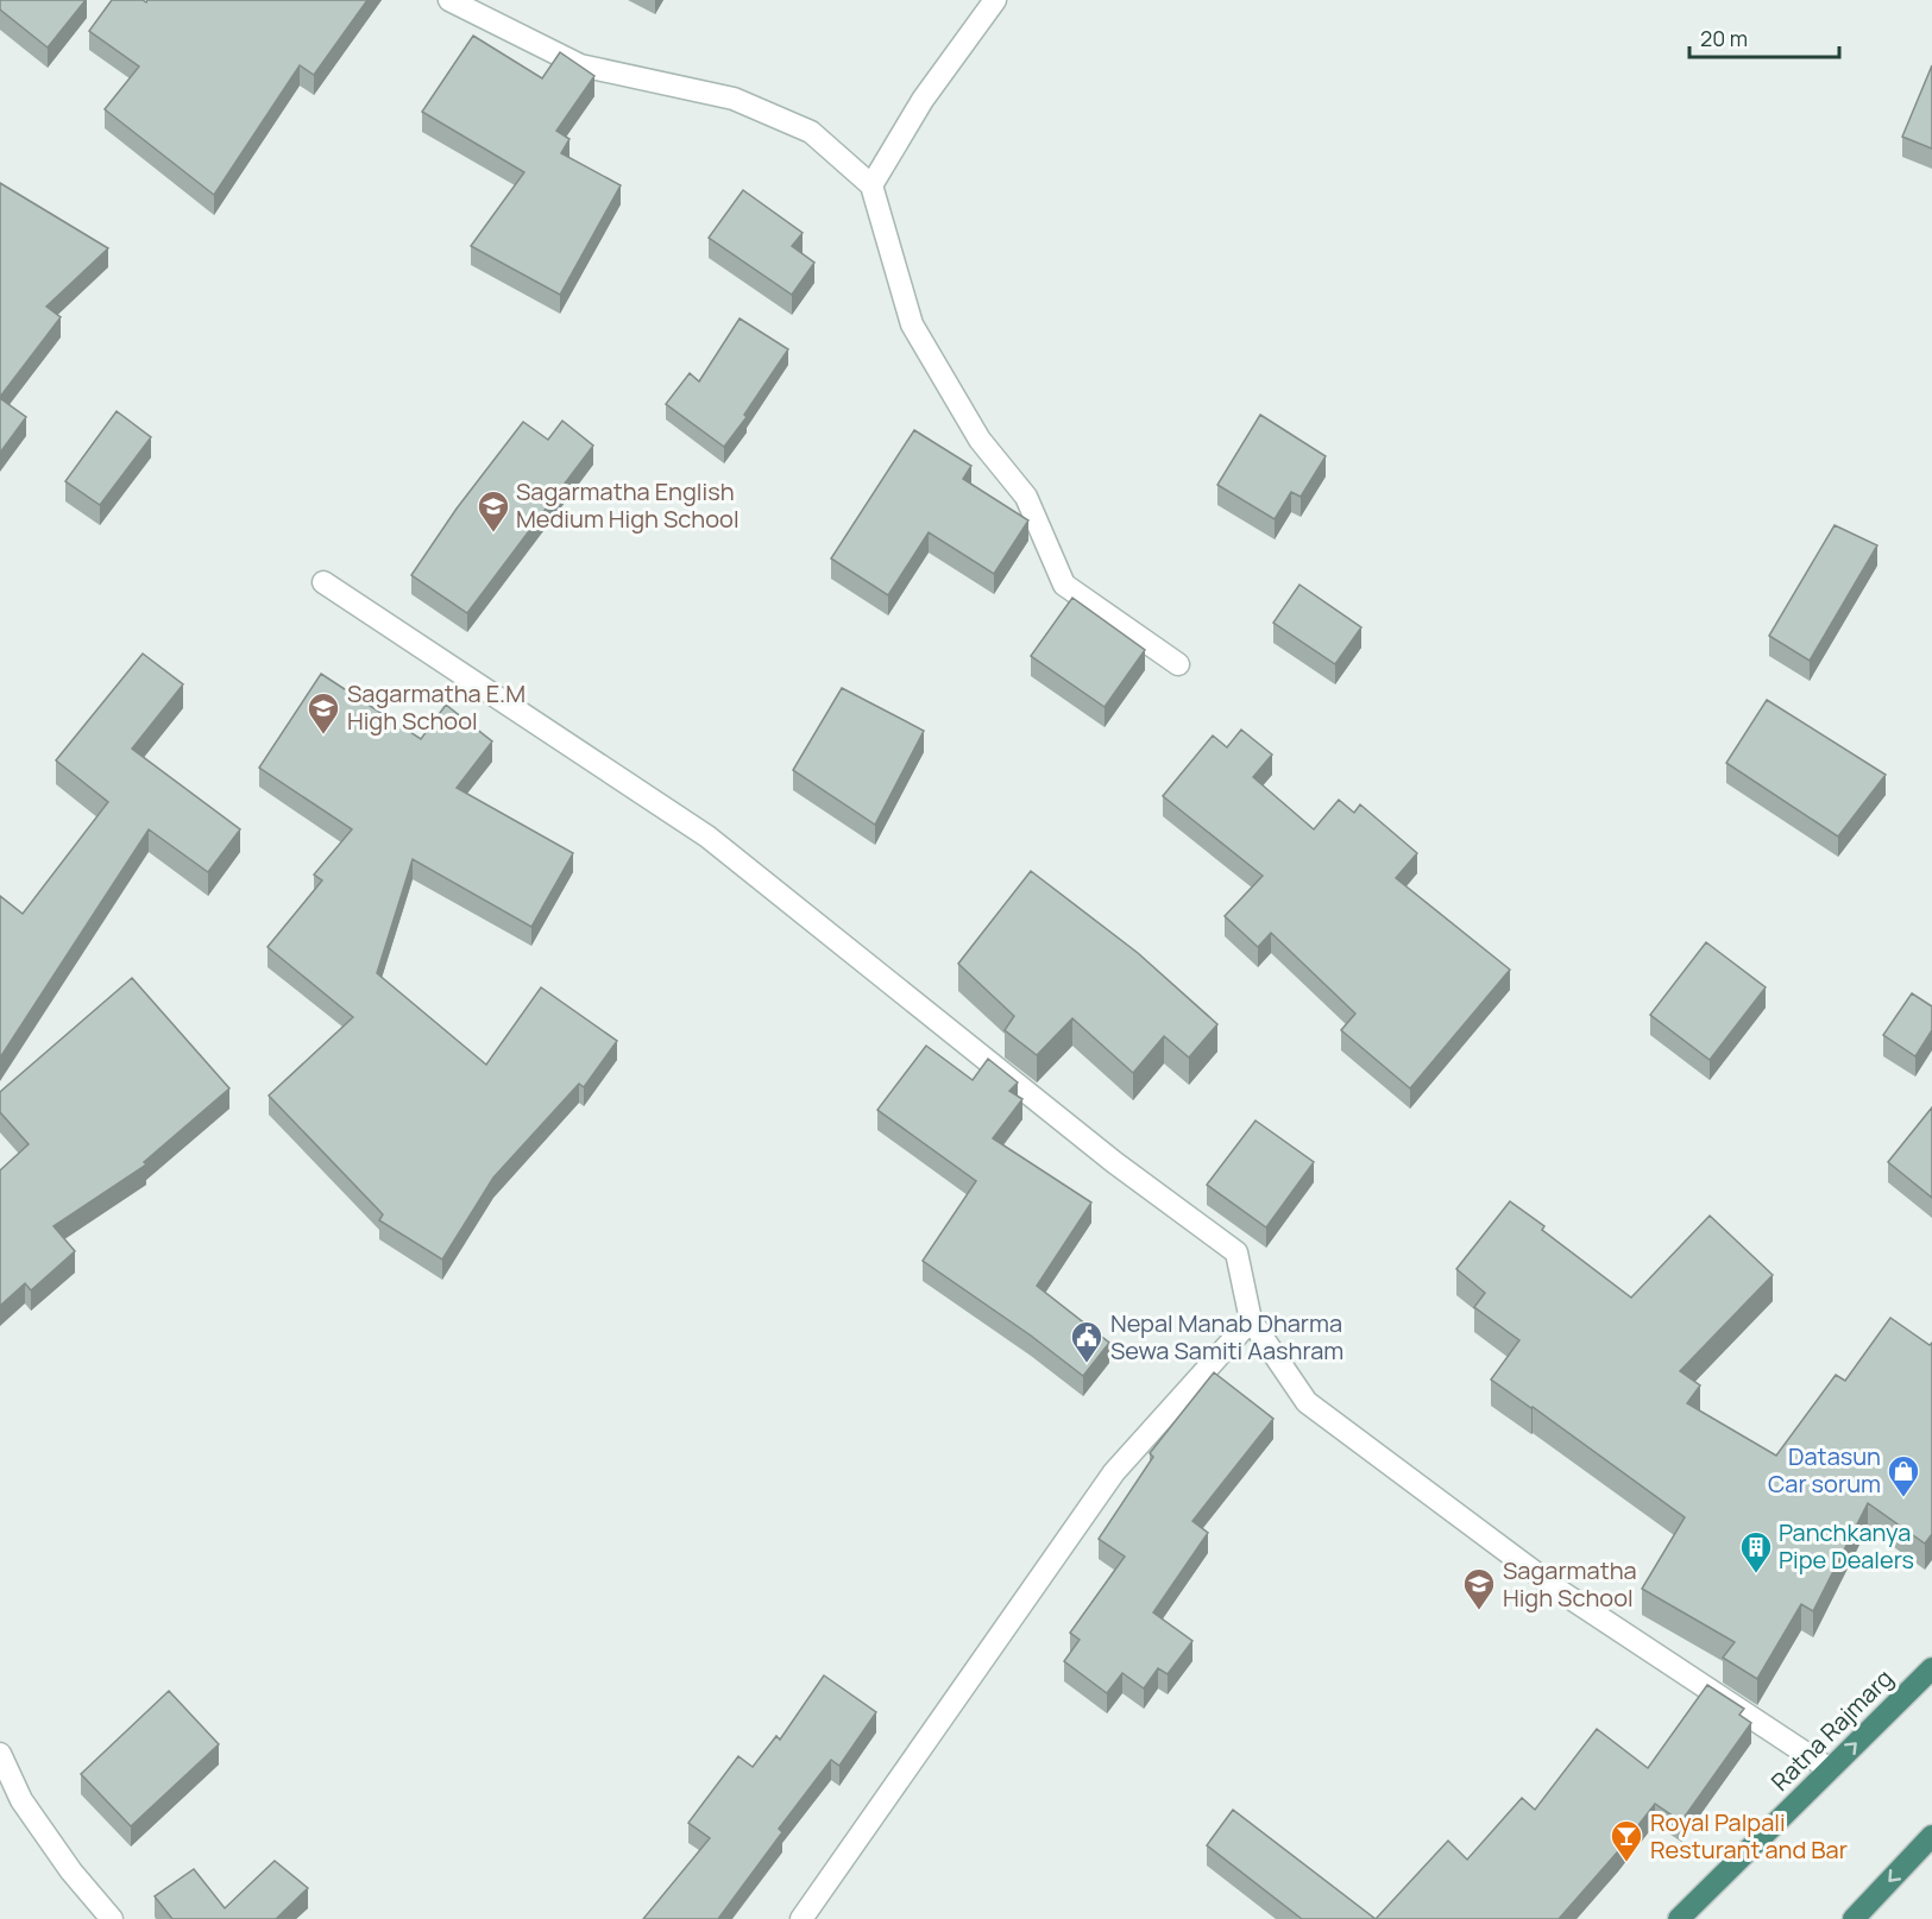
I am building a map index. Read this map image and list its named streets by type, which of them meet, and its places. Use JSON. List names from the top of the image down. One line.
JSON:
{"streets":{"highway":["Ratna Rajmarg"]},"one_way":["Ratna Rajmarg"],"places":{"school or university":["Sagarmatha English Medium High School","Sagarmatha E.M High School","Sagarmatha High School"],"public building":["Nepal Manab Dharma Sewa Samiti Aashram"],"shop":["Datasun Car sorum"],"building":["Panchkanya Pipe Dealers"],"bar":["Royal Palpali Resturant and Bar"]},"scale_bar":"20 m"}
